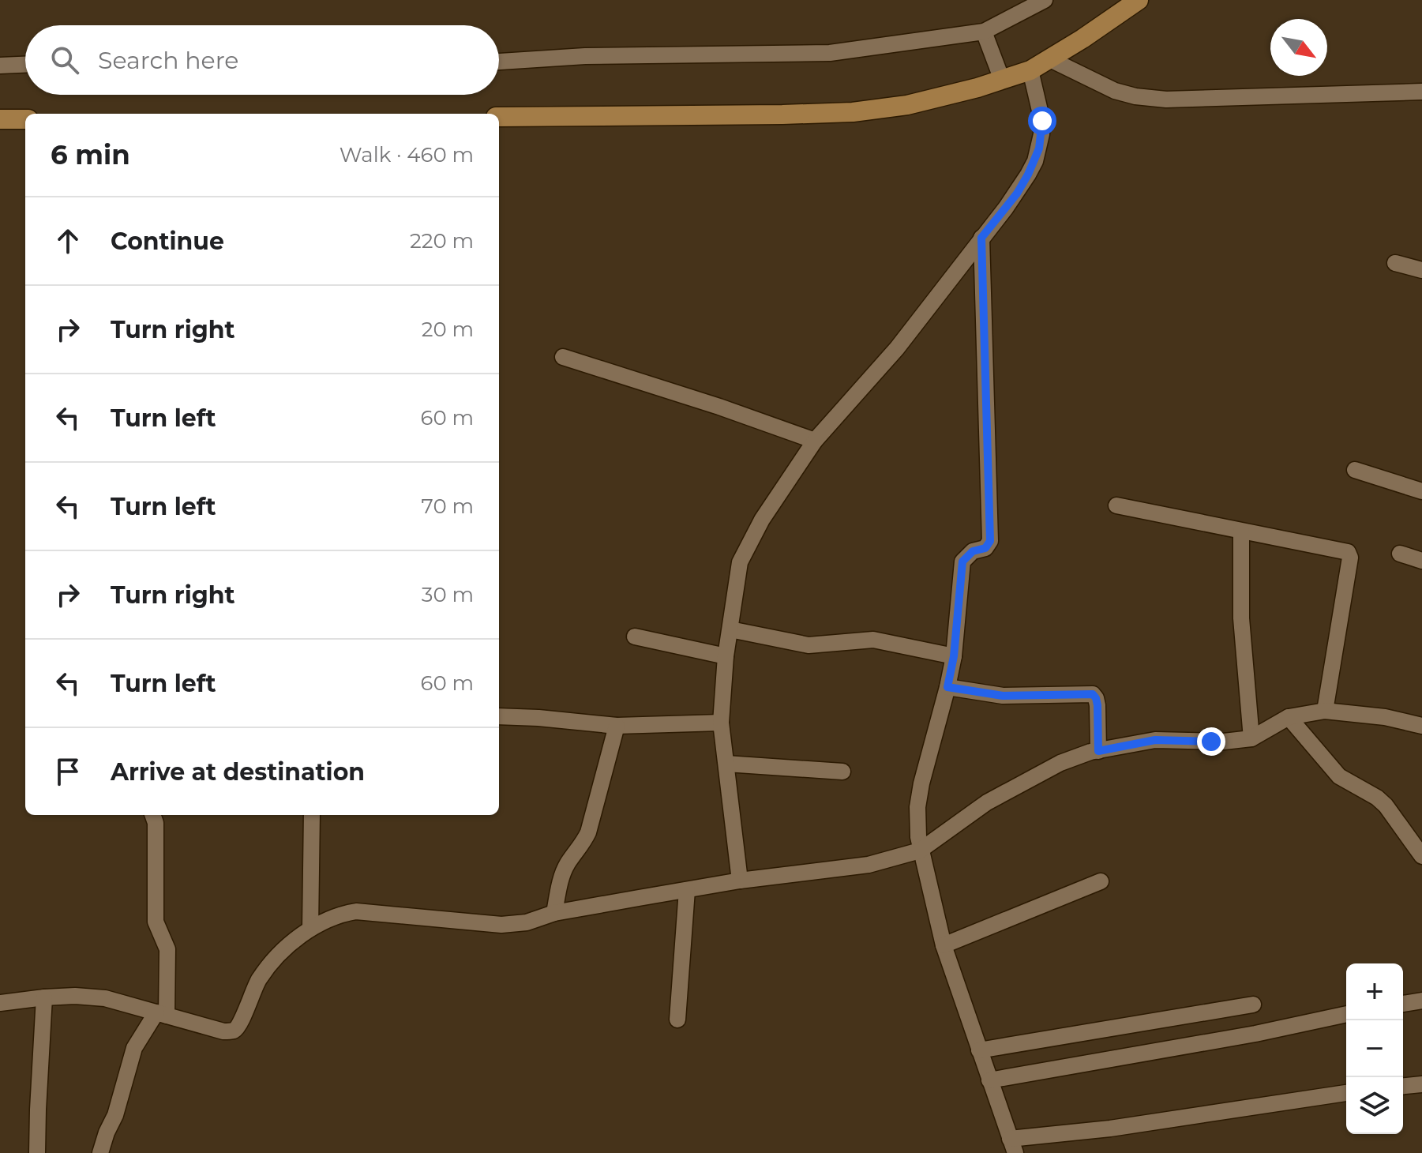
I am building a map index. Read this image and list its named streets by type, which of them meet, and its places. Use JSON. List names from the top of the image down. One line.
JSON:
{"north":"bottom right","page":{"search":"Search here","heading":["6 min","Walk · 460 m"],"list":[["Continue","220 m"],["Turn right","20 m"],["Turn left","60 m"],["Turn left","70 m"],["Turn right","30 m"],["Turn left","60 m"],"Arrive at destination"],"map_buttons":["+","−"]}}
